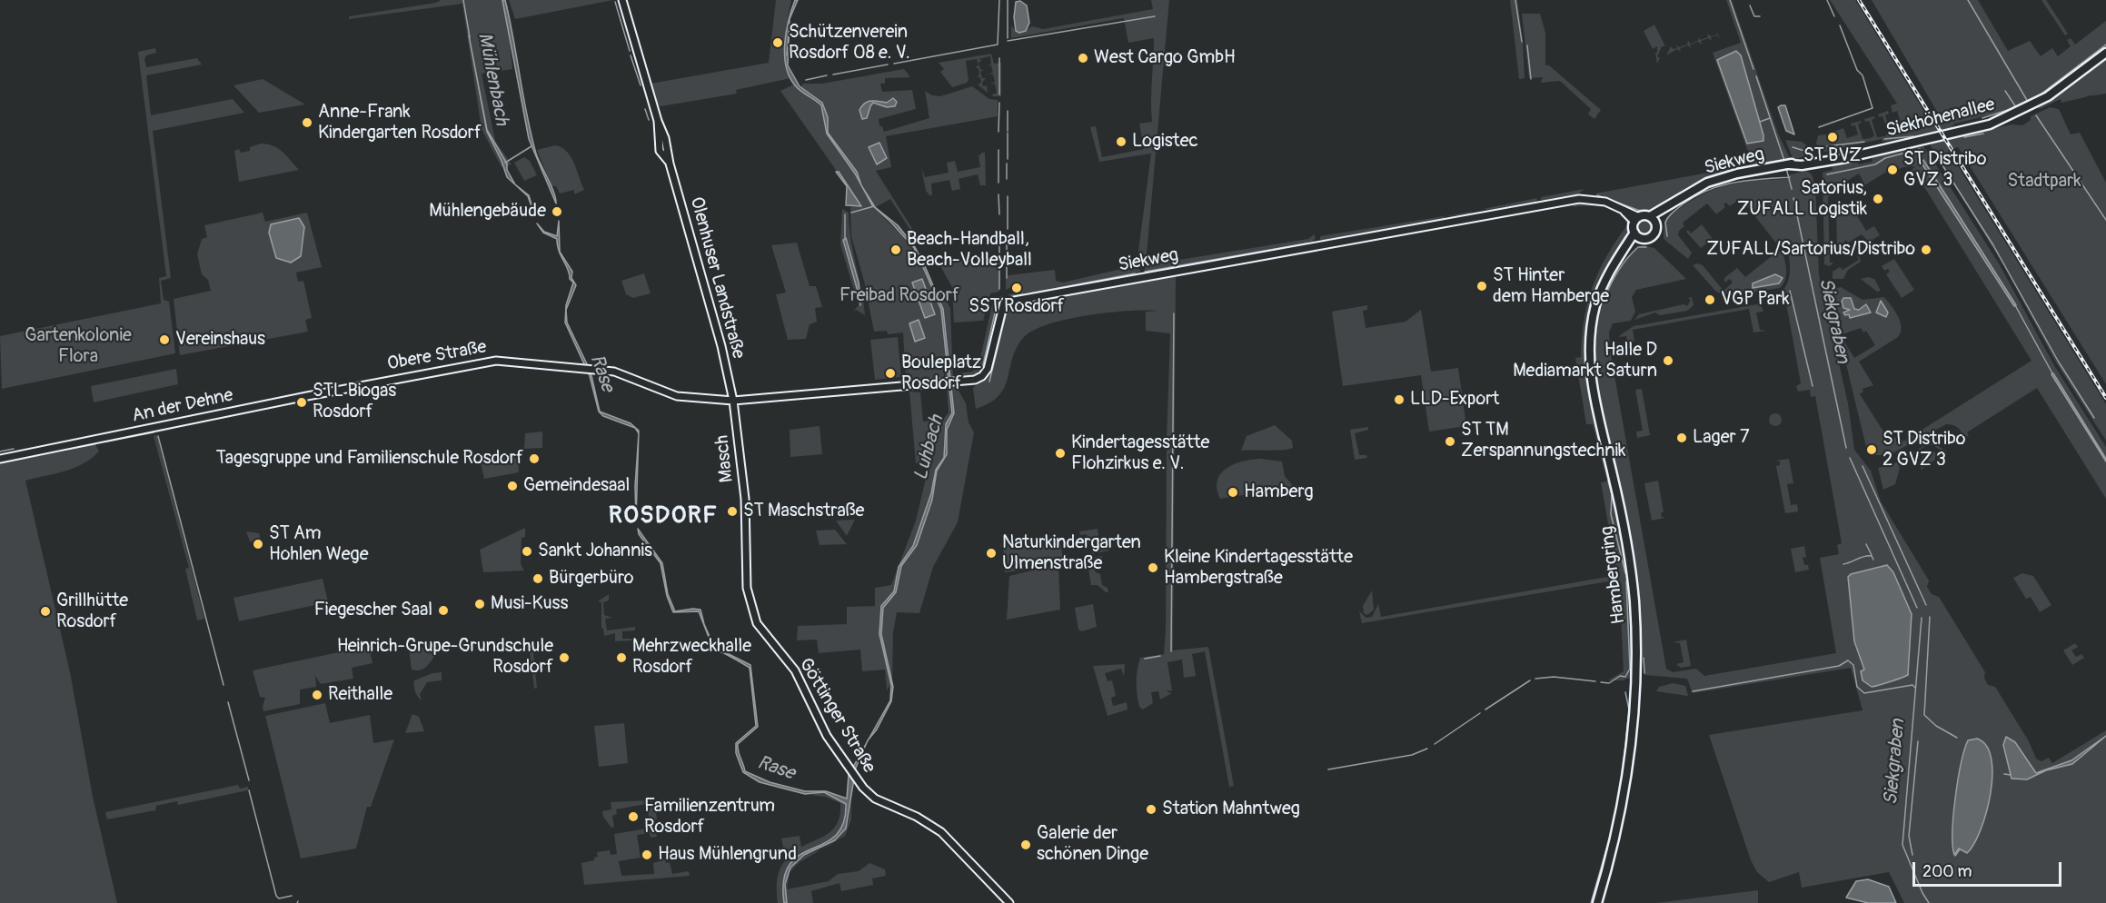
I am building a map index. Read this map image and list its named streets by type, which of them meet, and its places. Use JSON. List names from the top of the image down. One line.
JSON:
{"streets":{"main road":["Siekhöhenallee","Siekweg","Hambergring"],"street":["Olenhuser Landstraße","Obere Straße","An der Dehne","Masch","Göttinger Straße"]},"crossings":[["Siekhöhenallee","Siekweg"],["Siekweg","Olenhuser Landstraße"],["Siekweg","Obere Straße"],["Siekweg","Masch"],["Siekweg","Hambergring"],["Olenhuser Landstraße","Obere Straße"],["Olenhuser Landstraße","Masch"],["Obere Straße","An der Dehne"],["Obere Straße","Masch"],["Masch","Göttinger Straße"]],"districts":["ROSDORF"],"water":["Mühlenbach","Siekgraben","Rase","Luhbach"],"parks":["Stadtpark","Freibad Rosdorf","Gartenkolonie Flora"],"places":["Schützenverein Rosdorf 08 e. V.","West Cargo GmbH","Anne-Frank Kindergarten Rosdorf","ST BVZ","Logistec","ST Distribo GVZ 3","Satorius, ZUFALL Logistik","Mühlengebäude","Beach-Handball, Beach-Volleyball","ZUFALL/Sartorius/Distribo","ST Hinter dem Hamberge","SST Rosdorf","VGP Park","Vereinshaus","Halle D Mediamarkt Saturn","Bouleplatz Rosdorf","LLD-Export","STL Biogas Rosdorf","Lager 7","ST TM Zerspannungstechnik","ST Distribo 2 GVZ 3","Kindertagesstätte Flohzirkus e. V.","Tagesgruppe und Familienschule Rosdorf","Gemeindesaal","Hamberg","ST Maschstraße","ST Am Hohlen Wege","Sankt Johannis","Naturkindergarten Ulmenstraße","Kleine Kindertagesstätte Hambergstraße","Bürgerbüro","Musi-Kuss","Fiegescher Saal","Grillhütte Rosdorf","Heinrich-Grupe-Grundschule Rosdorf","Mehrzweckhalle Rosdorf","Reithalle","Station Mahntweg","Familienzentrum Rosdorf","Galerie der schönen Dinge","Haus Mühlengrund"],"scale_bar":"200 m"}
